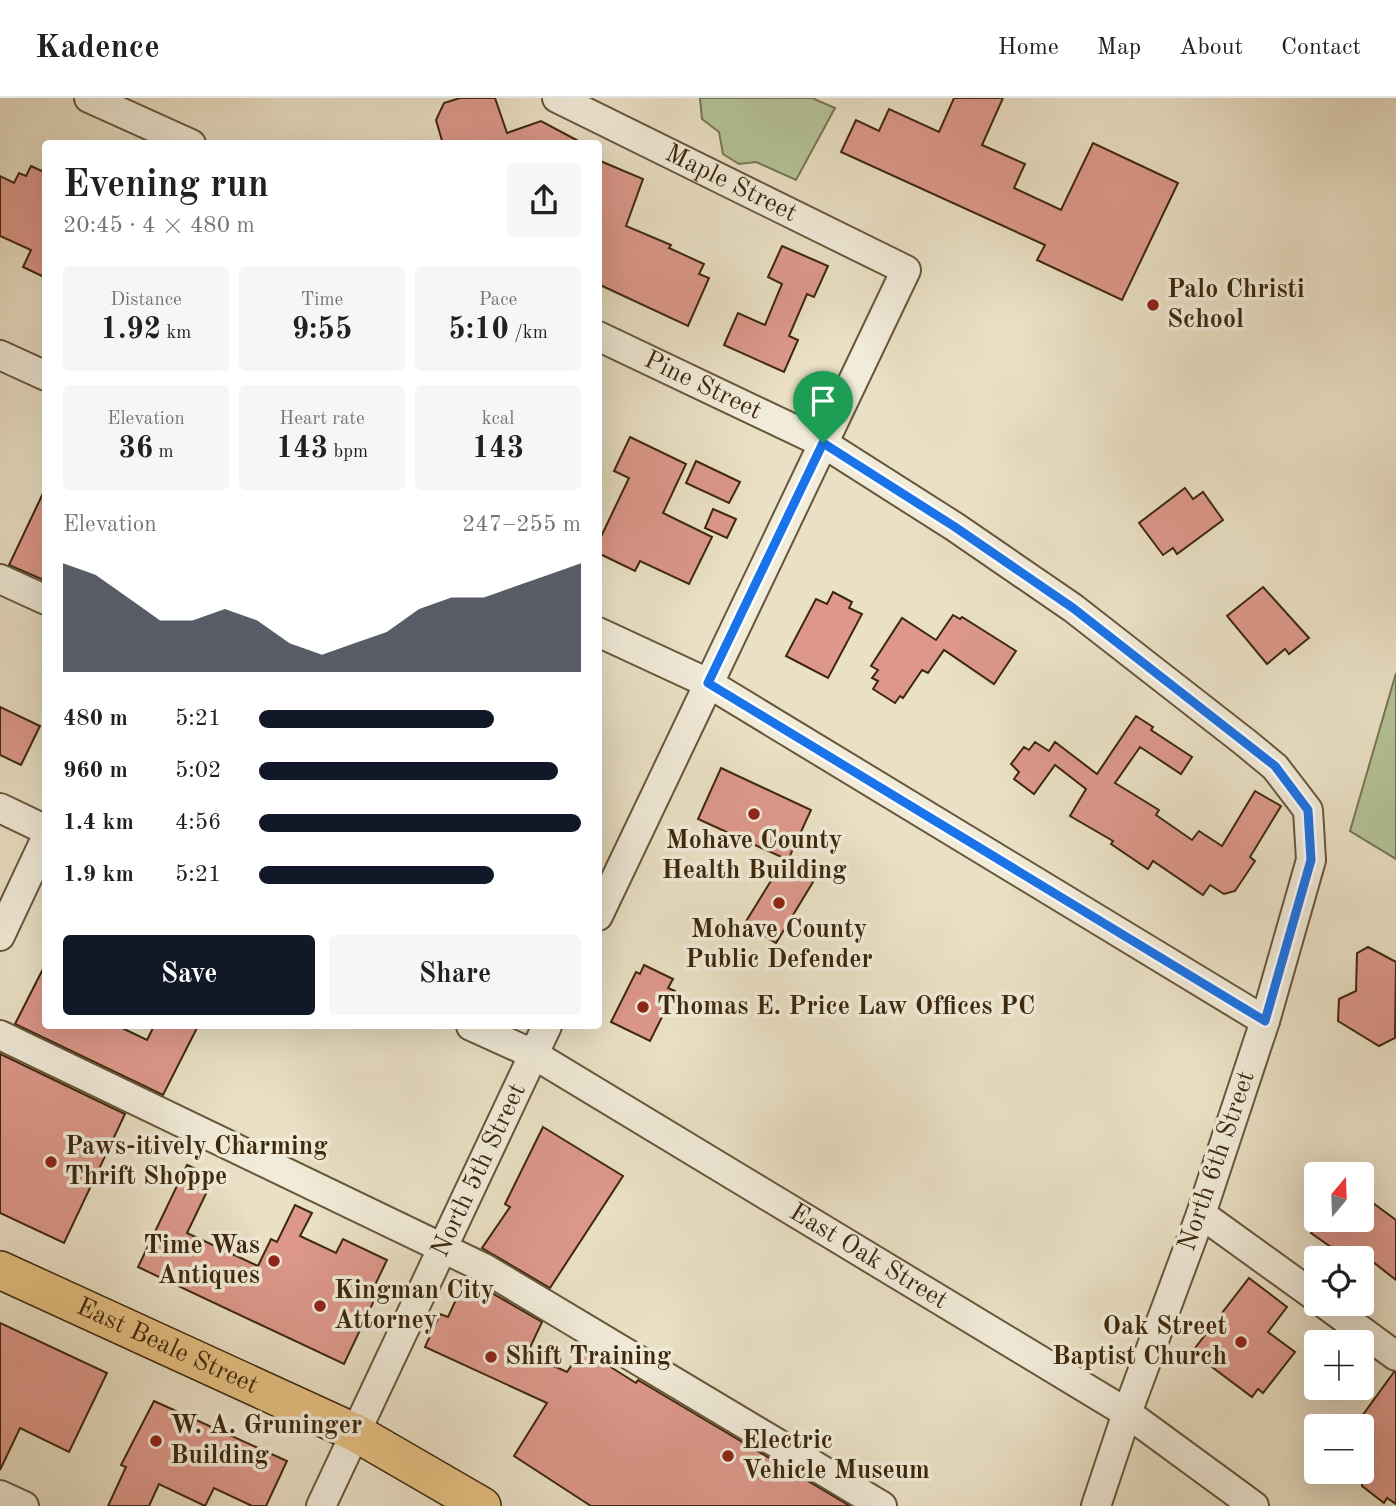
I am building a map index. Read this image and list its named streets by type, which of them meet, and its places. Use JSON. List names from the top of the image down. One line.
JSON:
{"streets":{"main road":["East Beale Street"],"street":["Maple Street","Pine Street","North 6th Street","North 5th Street","East Oak Street"]},"crossings":[["Maple Street","Pine Street"],["Pine Street","North 6th Street"],["North 6th Street","East Oak Street"],["North 5th Street","East Oak Street"],["North 5th Street","East Beale Street"]],"places":["Palo Christi School","Mohave County Health Building","Mohave County Public Defender","Thomas E. Price Law Offices PC","Paws-itively Charming Thrift Shoppe","Time Was Antiques","Kingman City Attorney","Oak Street Baptist Church","Shift Training","W. A. Gruninger Building","Electric Vehicle Museum"],"north":"top","page":{"header":"Kadence","nav":["Home","Map","About","Contact"],"heading":["Evening run","20:45 · 4 × 480 m"],"stats":[["Distance","1.92 km"],["Time","9:55"],["Pace","5:10 /km"],["Elevation","36 m"],["Heart rate","143 bpm"],["kcal","143"]],"chart":["Elevation","247–255 m"],"list":[{"name":"480 m","note":"5:21"},{"name":"960 m","note":"5:02"},{"name":"1.4 km","note":"4:56"},{"name":"1.9 km","note":"5:21"}],"buttons":["Save","Share"],"map_buttons":["+","−"]}}
